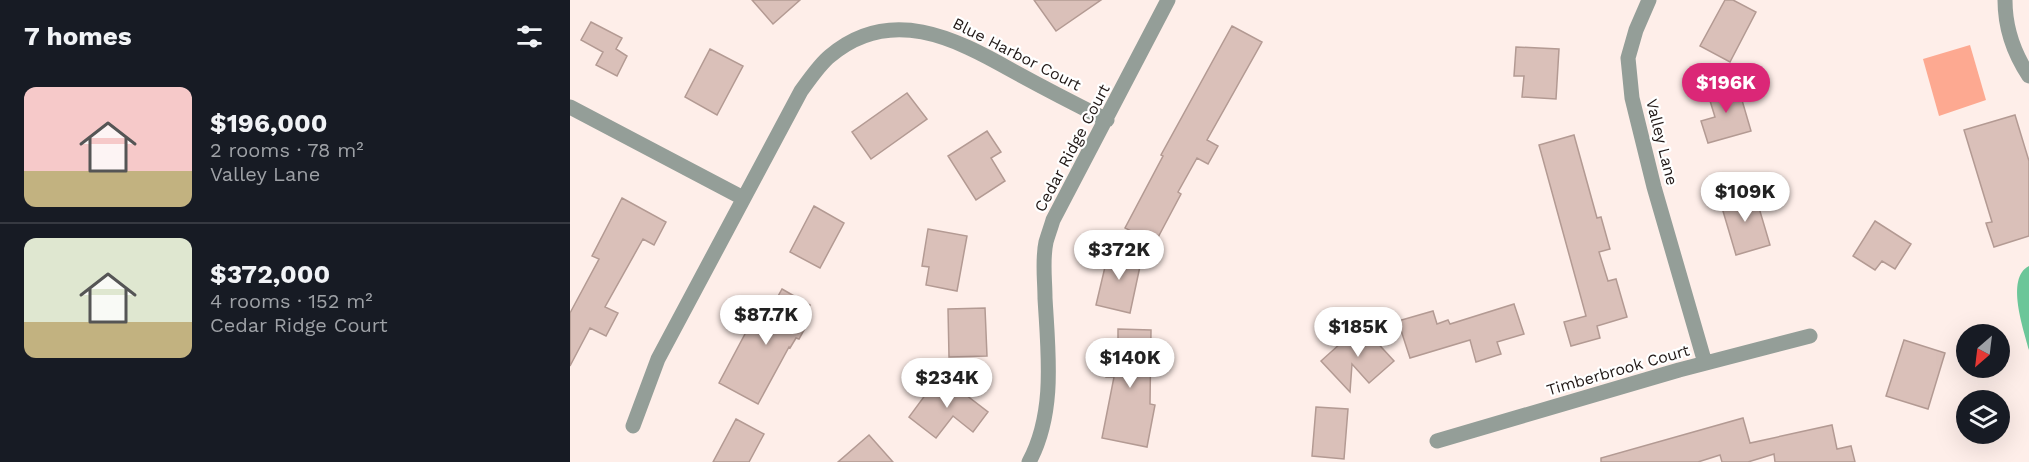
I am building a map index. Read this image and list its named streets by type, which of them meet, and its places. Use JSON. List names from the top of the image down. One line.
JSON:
{"streets":{"street":["Blue Harbor Court","Valley Lane","Cedar Ridge Court","Timberbrook Court"]},"crossings":[["Blue Harbor Court","Cedar Ridge Court"],["Valley Lane","Timberbrook Court"]],"north":"bottom left","page":{"heading":"7 homes","price":["$196K","$109K","$372K","$87.7K","$185K","$140K","$234K"],"list":[{"name":"$196,000","note":"2 rooms · 78 m² · Valley Lane"},{"name":"$372,000","note":"4 rooms · 152 m² · Cedar Ridge Court"}]}}
